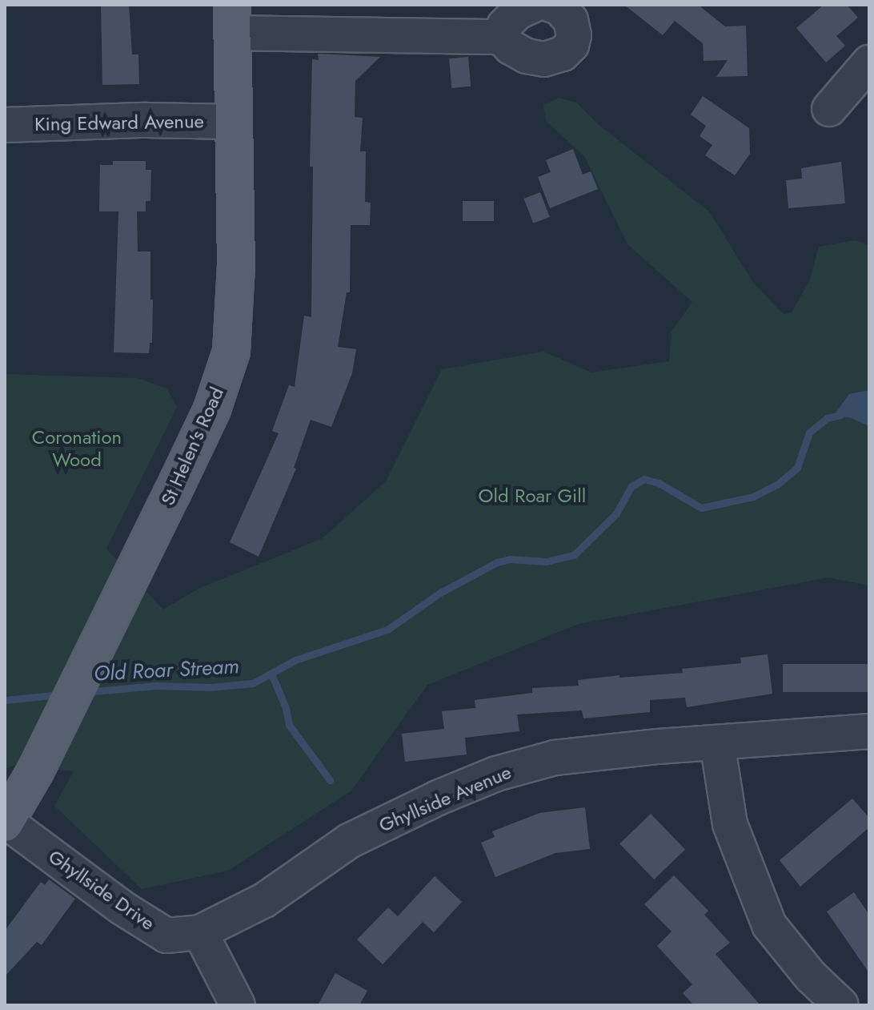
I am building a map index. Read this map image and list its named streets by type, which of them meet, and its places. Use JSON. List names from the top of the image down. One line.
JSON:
{"streets":{"main road":["St Helen's Road"],"street":["King Edward Avenue","Ghyllside Avenue","Ghyllside Drive"]},"crossings":[["King Edward Avenue","St Helen's Road"],["St Helen's Road","Ghyllside Drive"],["Ghyllside Avenue","Ghyllside Drive"]],"water":["Old Roar Stream"],"parks":["Coronation Wood","Old Roar Gill"]}
